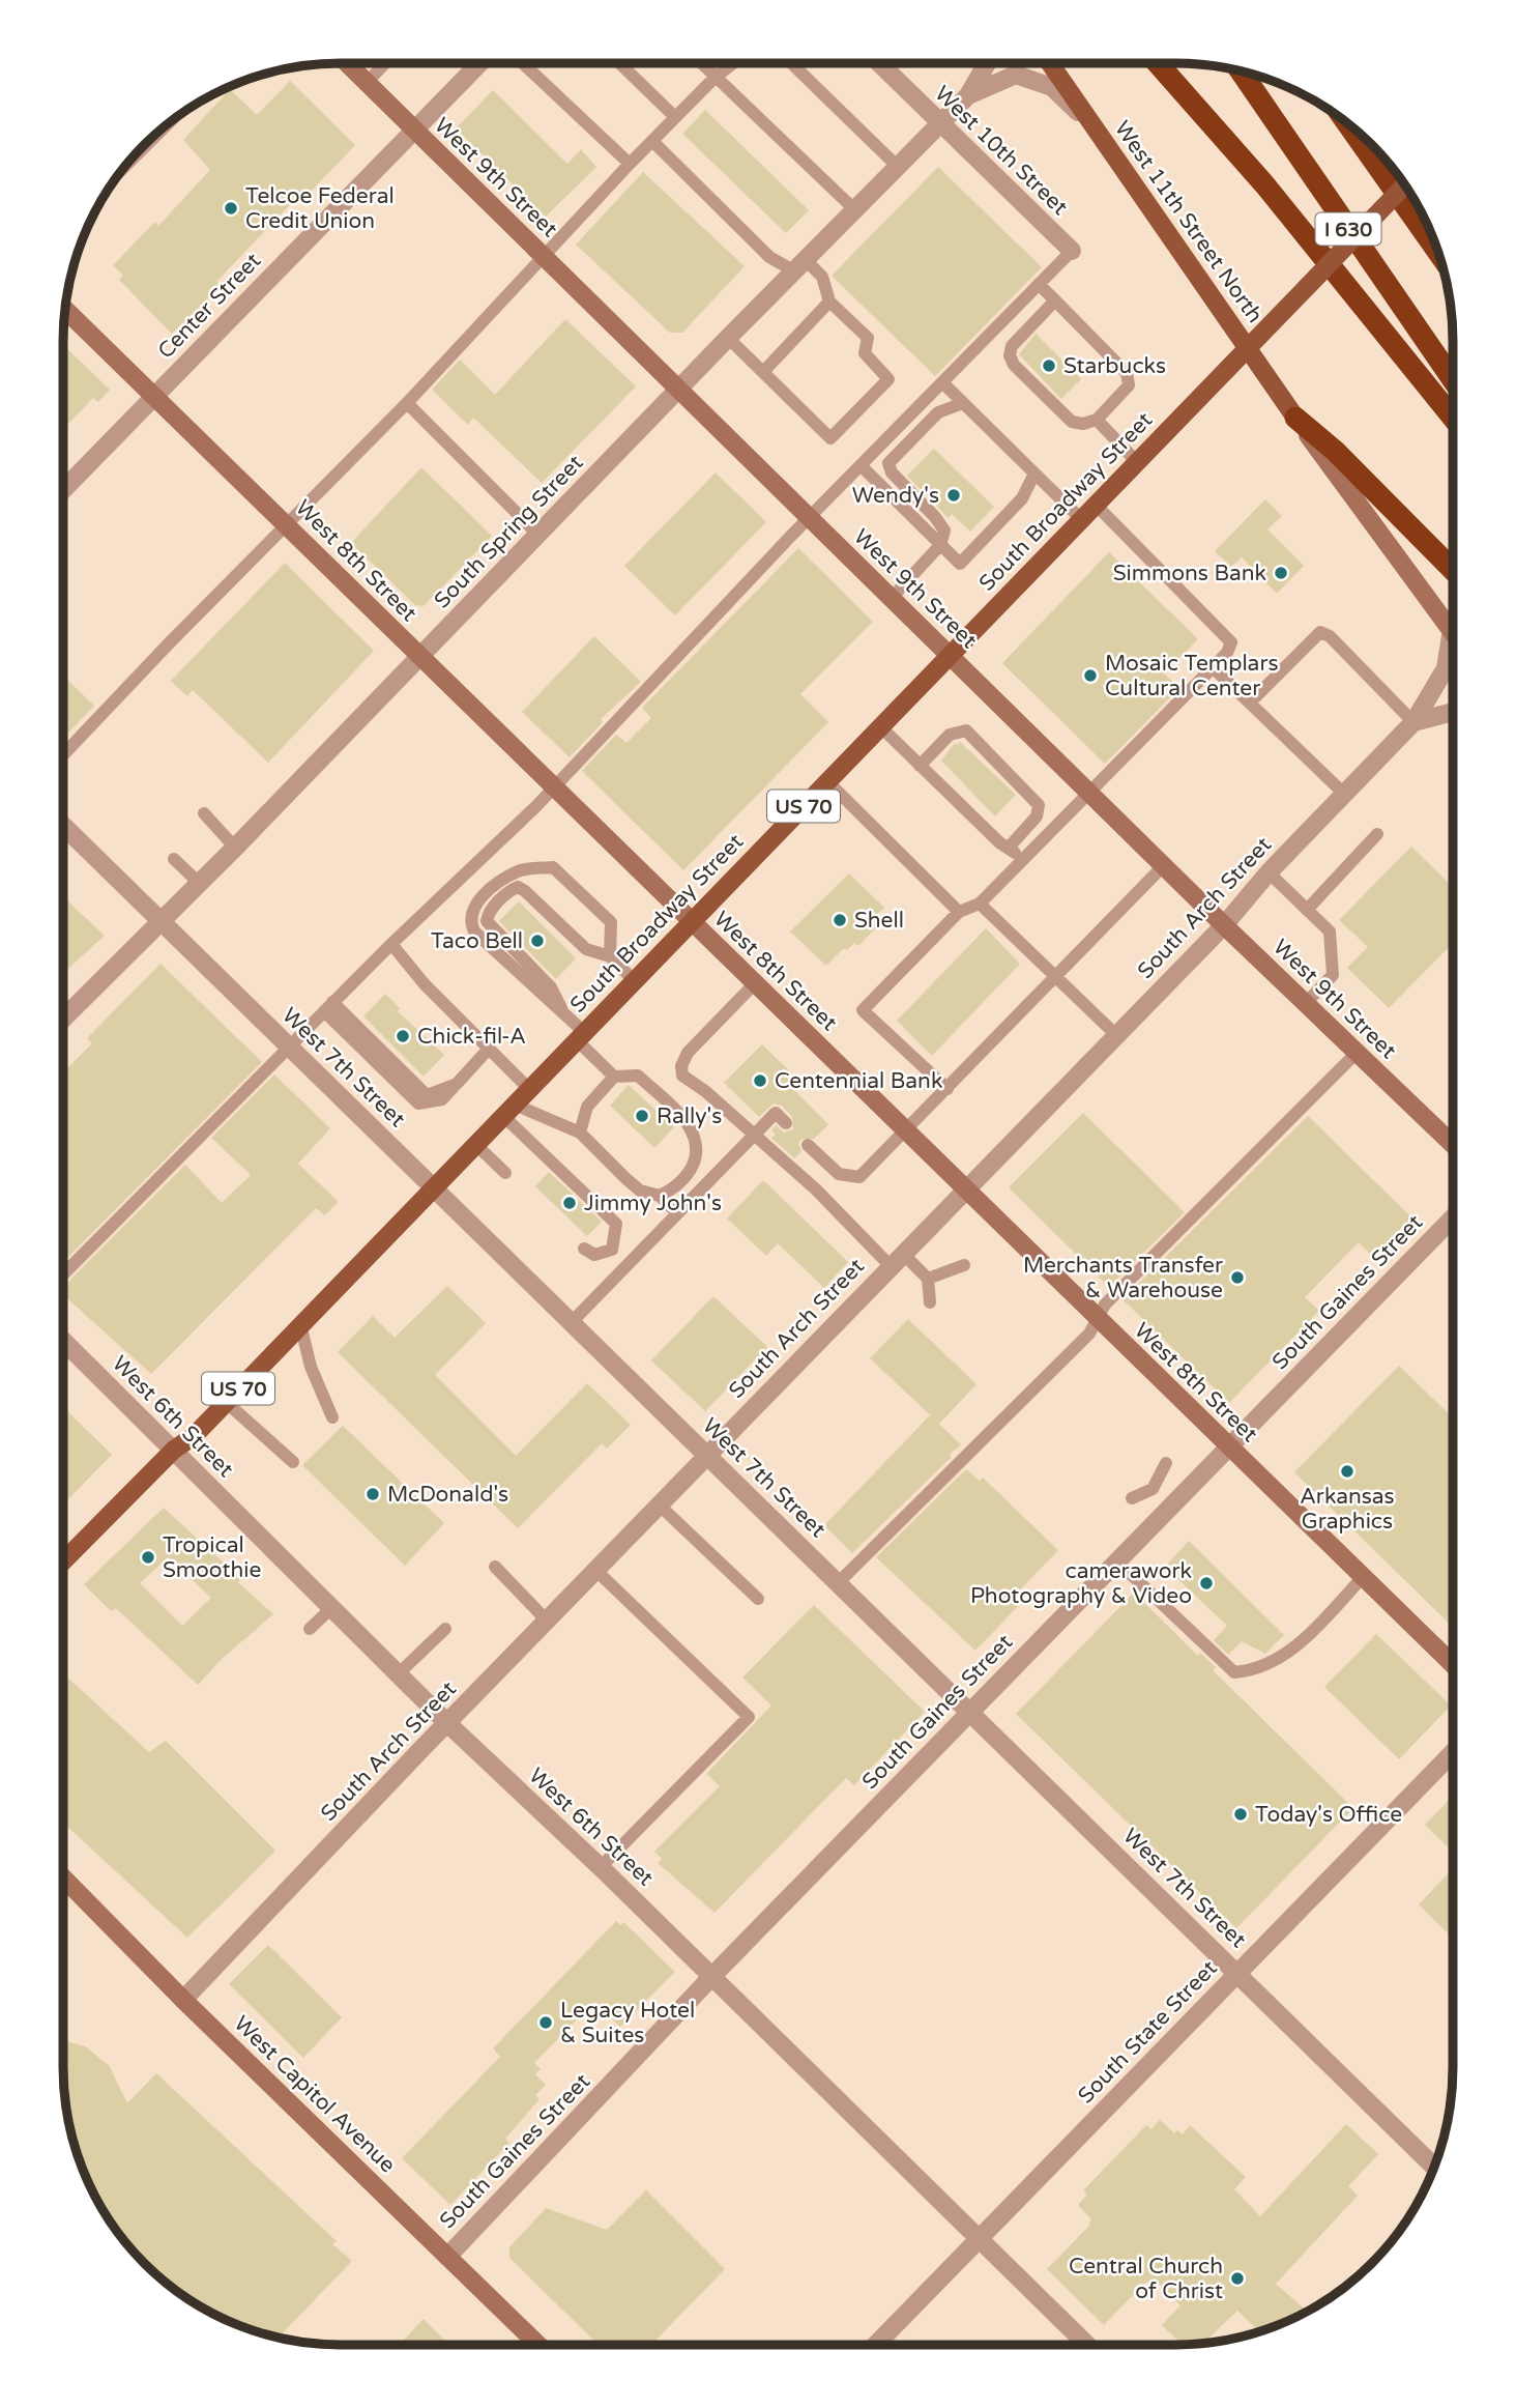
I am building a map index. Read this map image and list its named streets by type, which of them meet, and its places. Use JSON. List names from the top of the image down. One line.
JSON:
{"streets":{"highway":["I 630"],"main road":["West 9th Street","West 11th Street North","South Broadway Street","West 8th Street","US 70","West Capitol Avenue"],"street":["West 10th Street","Center Street","South Spring Street","South Arch Street","West 7th Street","South Gaines Street","West 6th Street","South State Street"]},"crossings":[["West 10th Street","South Spring Street"],["West 9th Street","Center Street"],["West 9th Street","South Broadway Street"],["West 9th Street","South Spring Street"],["West 9th Street","South Arch Street"],["West 11th Street North","South Broadway Street"],["West 11th Street North","South Spring Street"],["Center Street","West 8th Street"],["South Broadway Street","West 8th Street"],["South Broadway Street","West 7th Street"],["South Broadway Street","West 6th Street"],["South Spring Street","West 8th Street"],["South Spring Street","West 7th Street"],["West 8th Street","South Arch Street"],["West 8th Street","South Gaines Street"],["South Arch Street","West 7th Street"],["South Arch Street","West 6th Street"],["South Arch Street","West Capitol Avenue"],["West 7th Street","South Gaines Street"],["West 7th Street","South State Street"],["South Gaines Street","West 6th Street"],["South Gaines Street","West Capitol Avenue"],["West 6th Street","South State Street"]],"places":["Telcoe Federal Credit Union","Starbucks","Wendy's","Simmons Bank","Mosaic Templars Cultural Center","Shell","Taco Bell","Chick-fil-A","Centennial Bank","Rally's","Jimmy John's","Merchants Transfer & Warehouse","Arkansas Graphics","McDonald's","Tropical Smoothie","camerawork Photography & Video","Today's Office","Legacy Hotel & Suites","Central Church of Christ"]}
